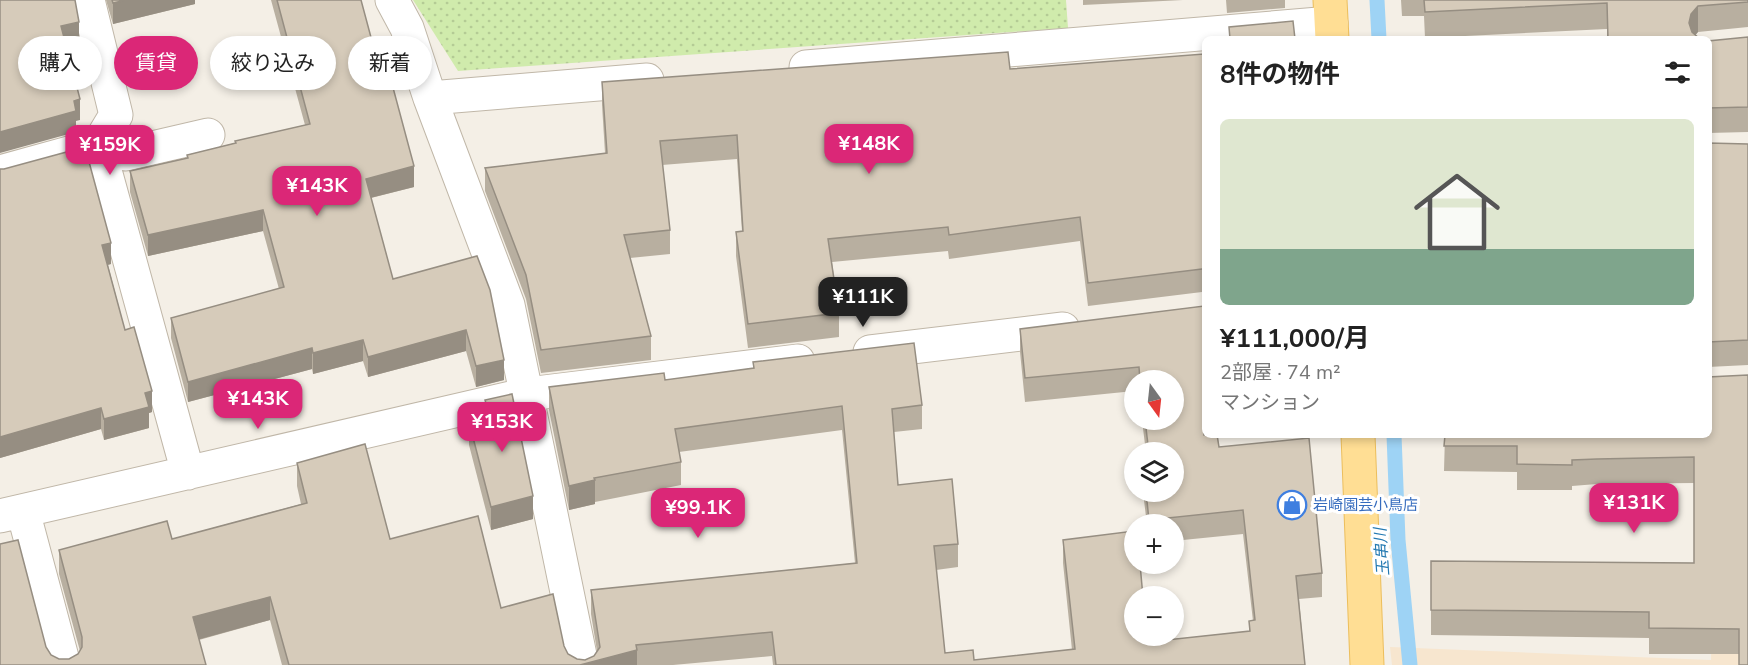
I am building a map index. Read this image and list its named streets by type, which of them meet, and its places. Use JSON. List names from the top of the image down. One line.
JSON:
{"water":["玉串川"],"places":{"shop":["岩崎園芸小鳥店"]},"north":"bottom","page":{"chip":["購入","賃貸","絞り込み","新着"],"heading":"8件の物件","list":[{"name":"¥111,000/月","note":"2部屋 · 74 m² · マンション"}],"price":["¥148K","¥159K","¥143K","¥111K","¥143K","¥153K","¥131K","¥99.1K"],"map_buttons":["+","−"]}}
